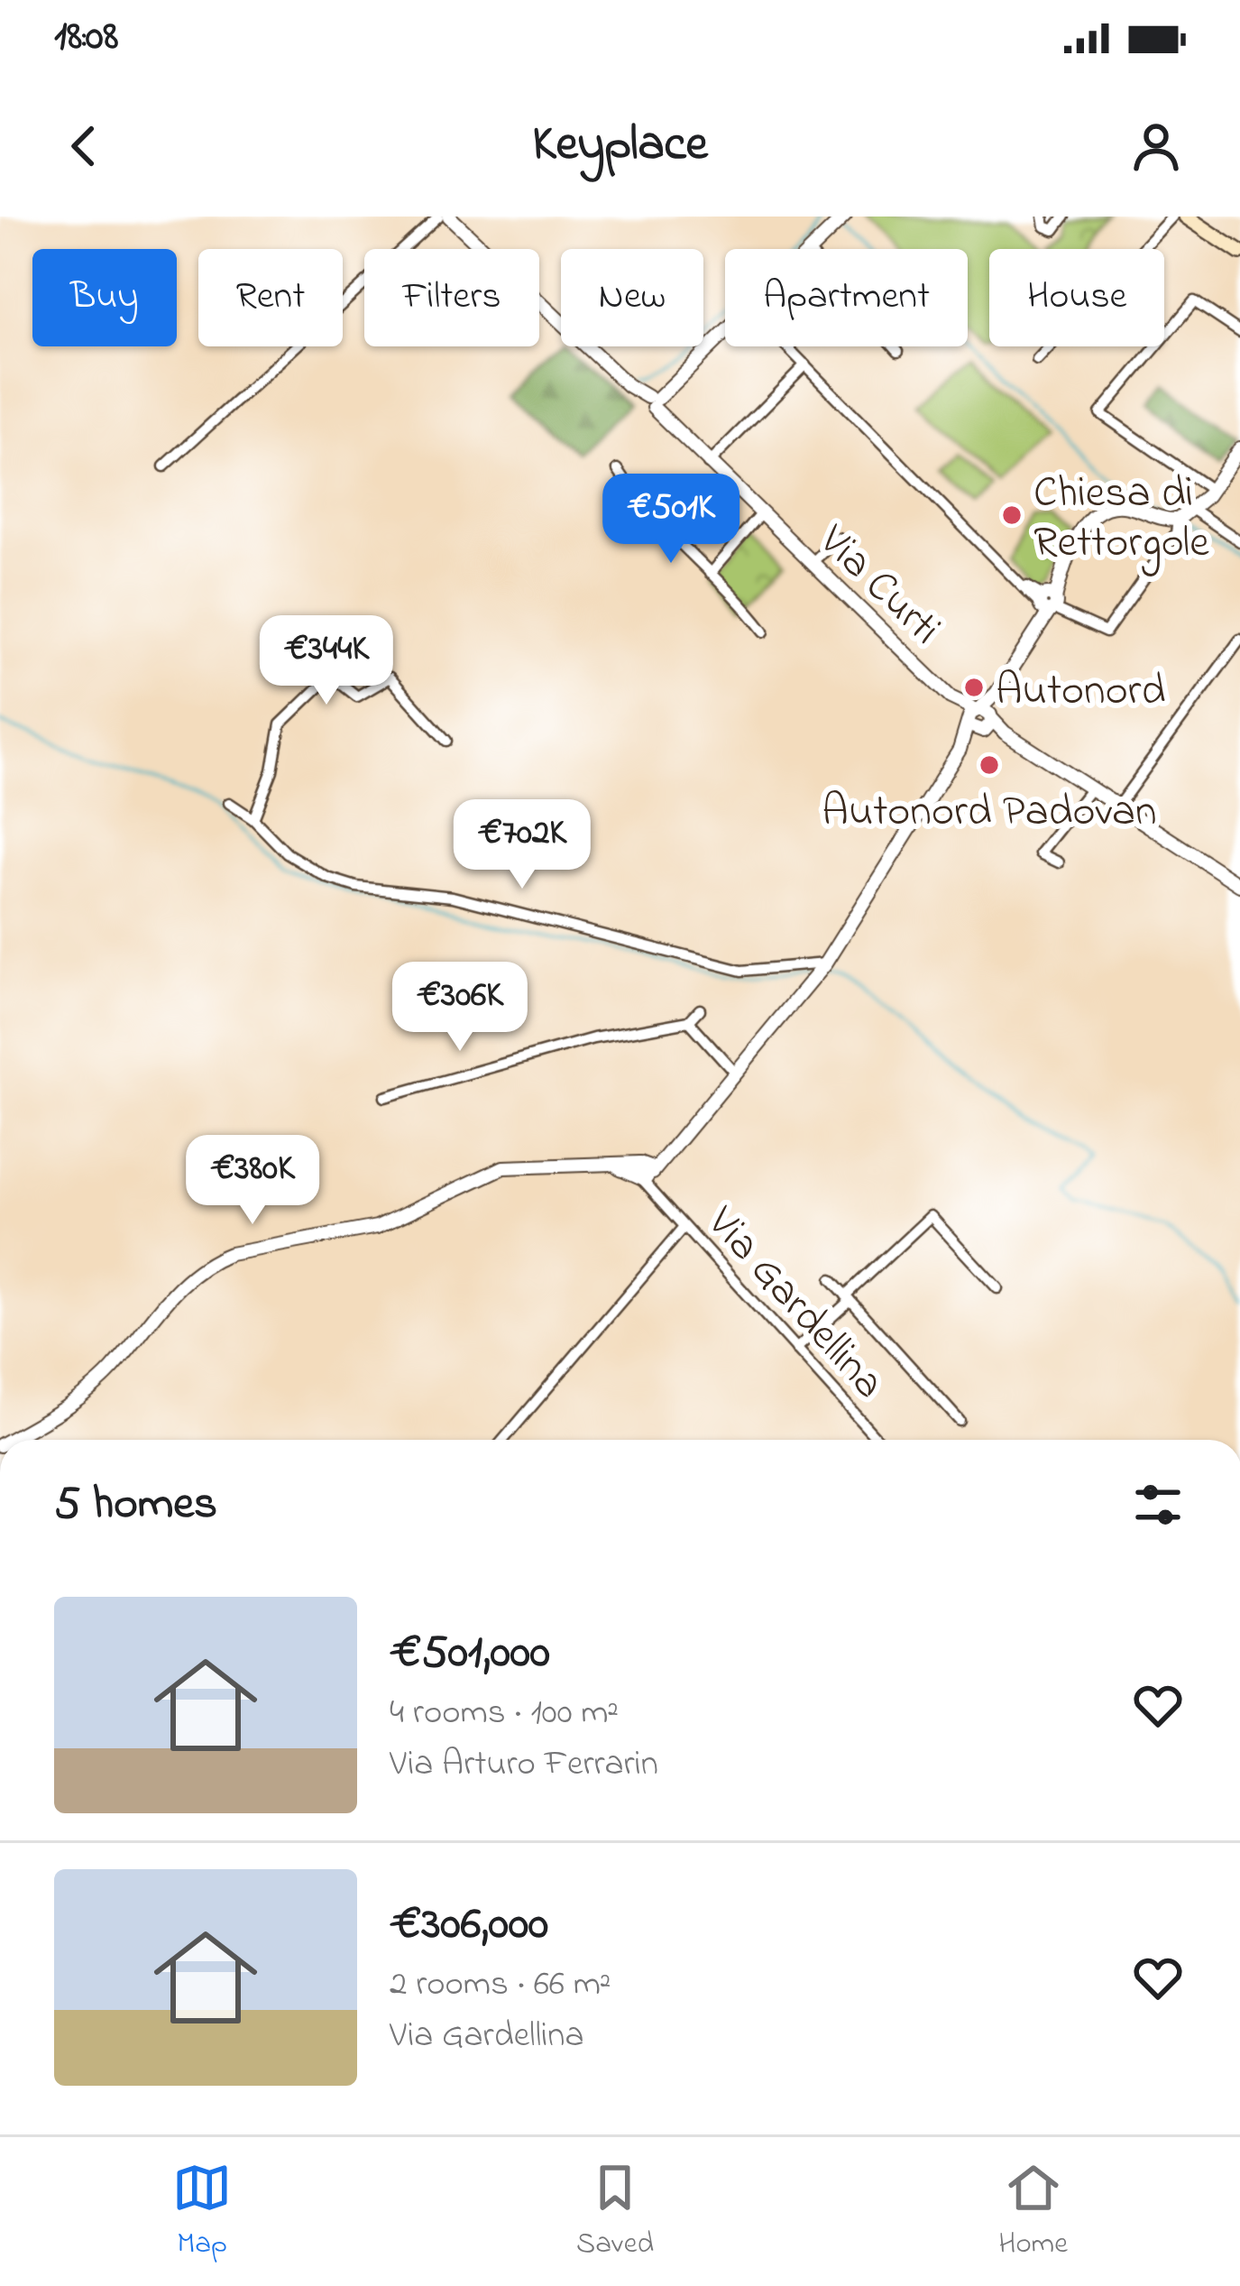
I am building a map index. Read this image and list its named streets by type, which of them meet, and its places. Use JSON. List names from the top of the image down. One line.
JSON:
{"streets":{"street":["Via Curti","Via Gardellina"]},"places":["Chiesa di Rettorgole","Autonord","Autonord Padovan"],"page":{"status":"18:08","header":"Keyplace","chip":["Buy","Rent","Filters","New","Apartment","House"],"price":["€501K","€344K","€702K","€306K","€380K"],"heading":"5 homes","list":[{"name":"€501,000","note":"4 rooms · 100 m² · Via Arturo Ferrarin"},{"name":"€306,000","note":"2 rooms · 66 m² · Via Gardellina"}],"tabs":["Map","Saved","Home"]}}
